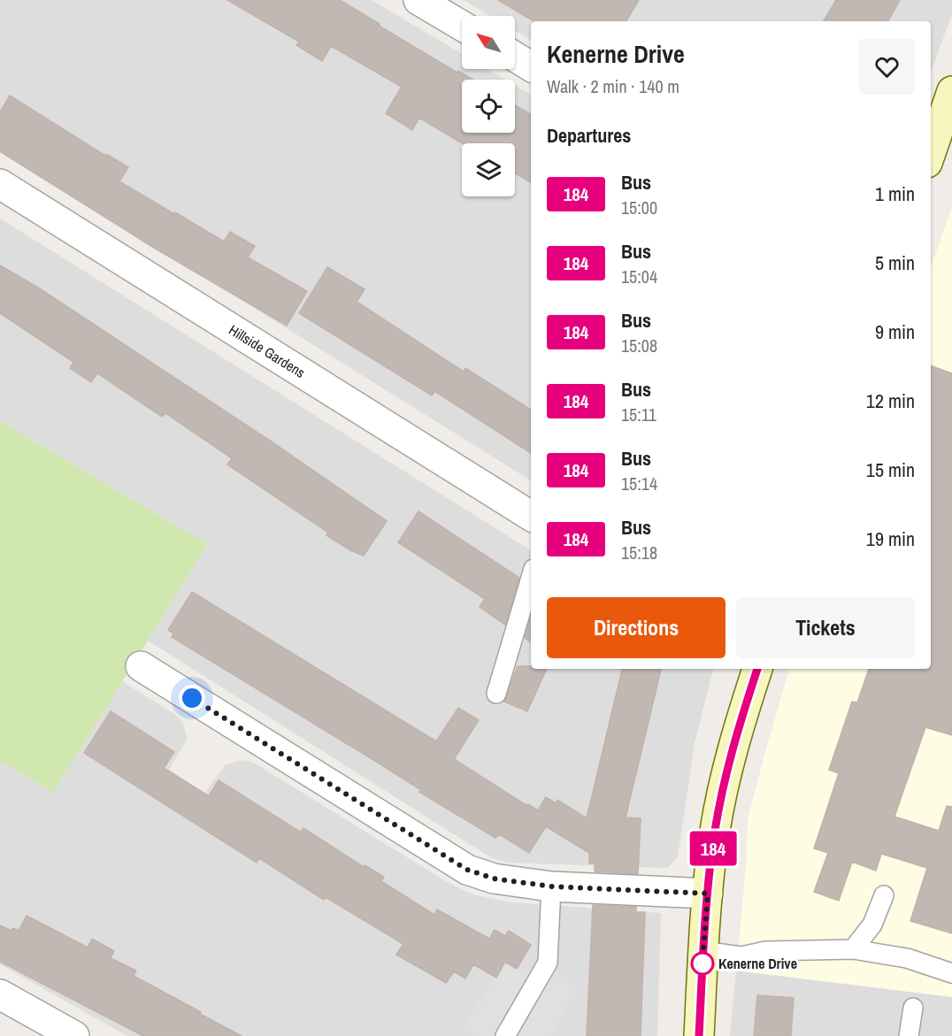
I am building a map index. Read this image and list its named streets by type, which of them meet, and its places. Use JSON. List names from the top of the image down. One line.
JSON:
{"streets":{"street":["Hillside Gardens"]},"places":["Kenerne Drive"],"lines":["bus line 184"],"north":"top left","page":{"on_map":"184","heading":[["Kenerne Drive","Walk · 2 min · 140 m"],"Departures"],"list":[{"mark":"184","name":"Bus","note":"15:00","value":"1 min"},{"mark":"184","name":"Bus","note":"15:04","value":"5 min"},{"mark":"184","name":"Bus","note":"15:08","value":"9 min"},{"mark":"184","name":"Bus","note":"15:11","value":"12 min"},{"mark":"184","name":"Bus","note":"15:14","value":"15 min"},{"mark":"184","name":"Bus","note":"15:18","value":"19 min"}],"buttons":["Directions","Tickets"]}}
